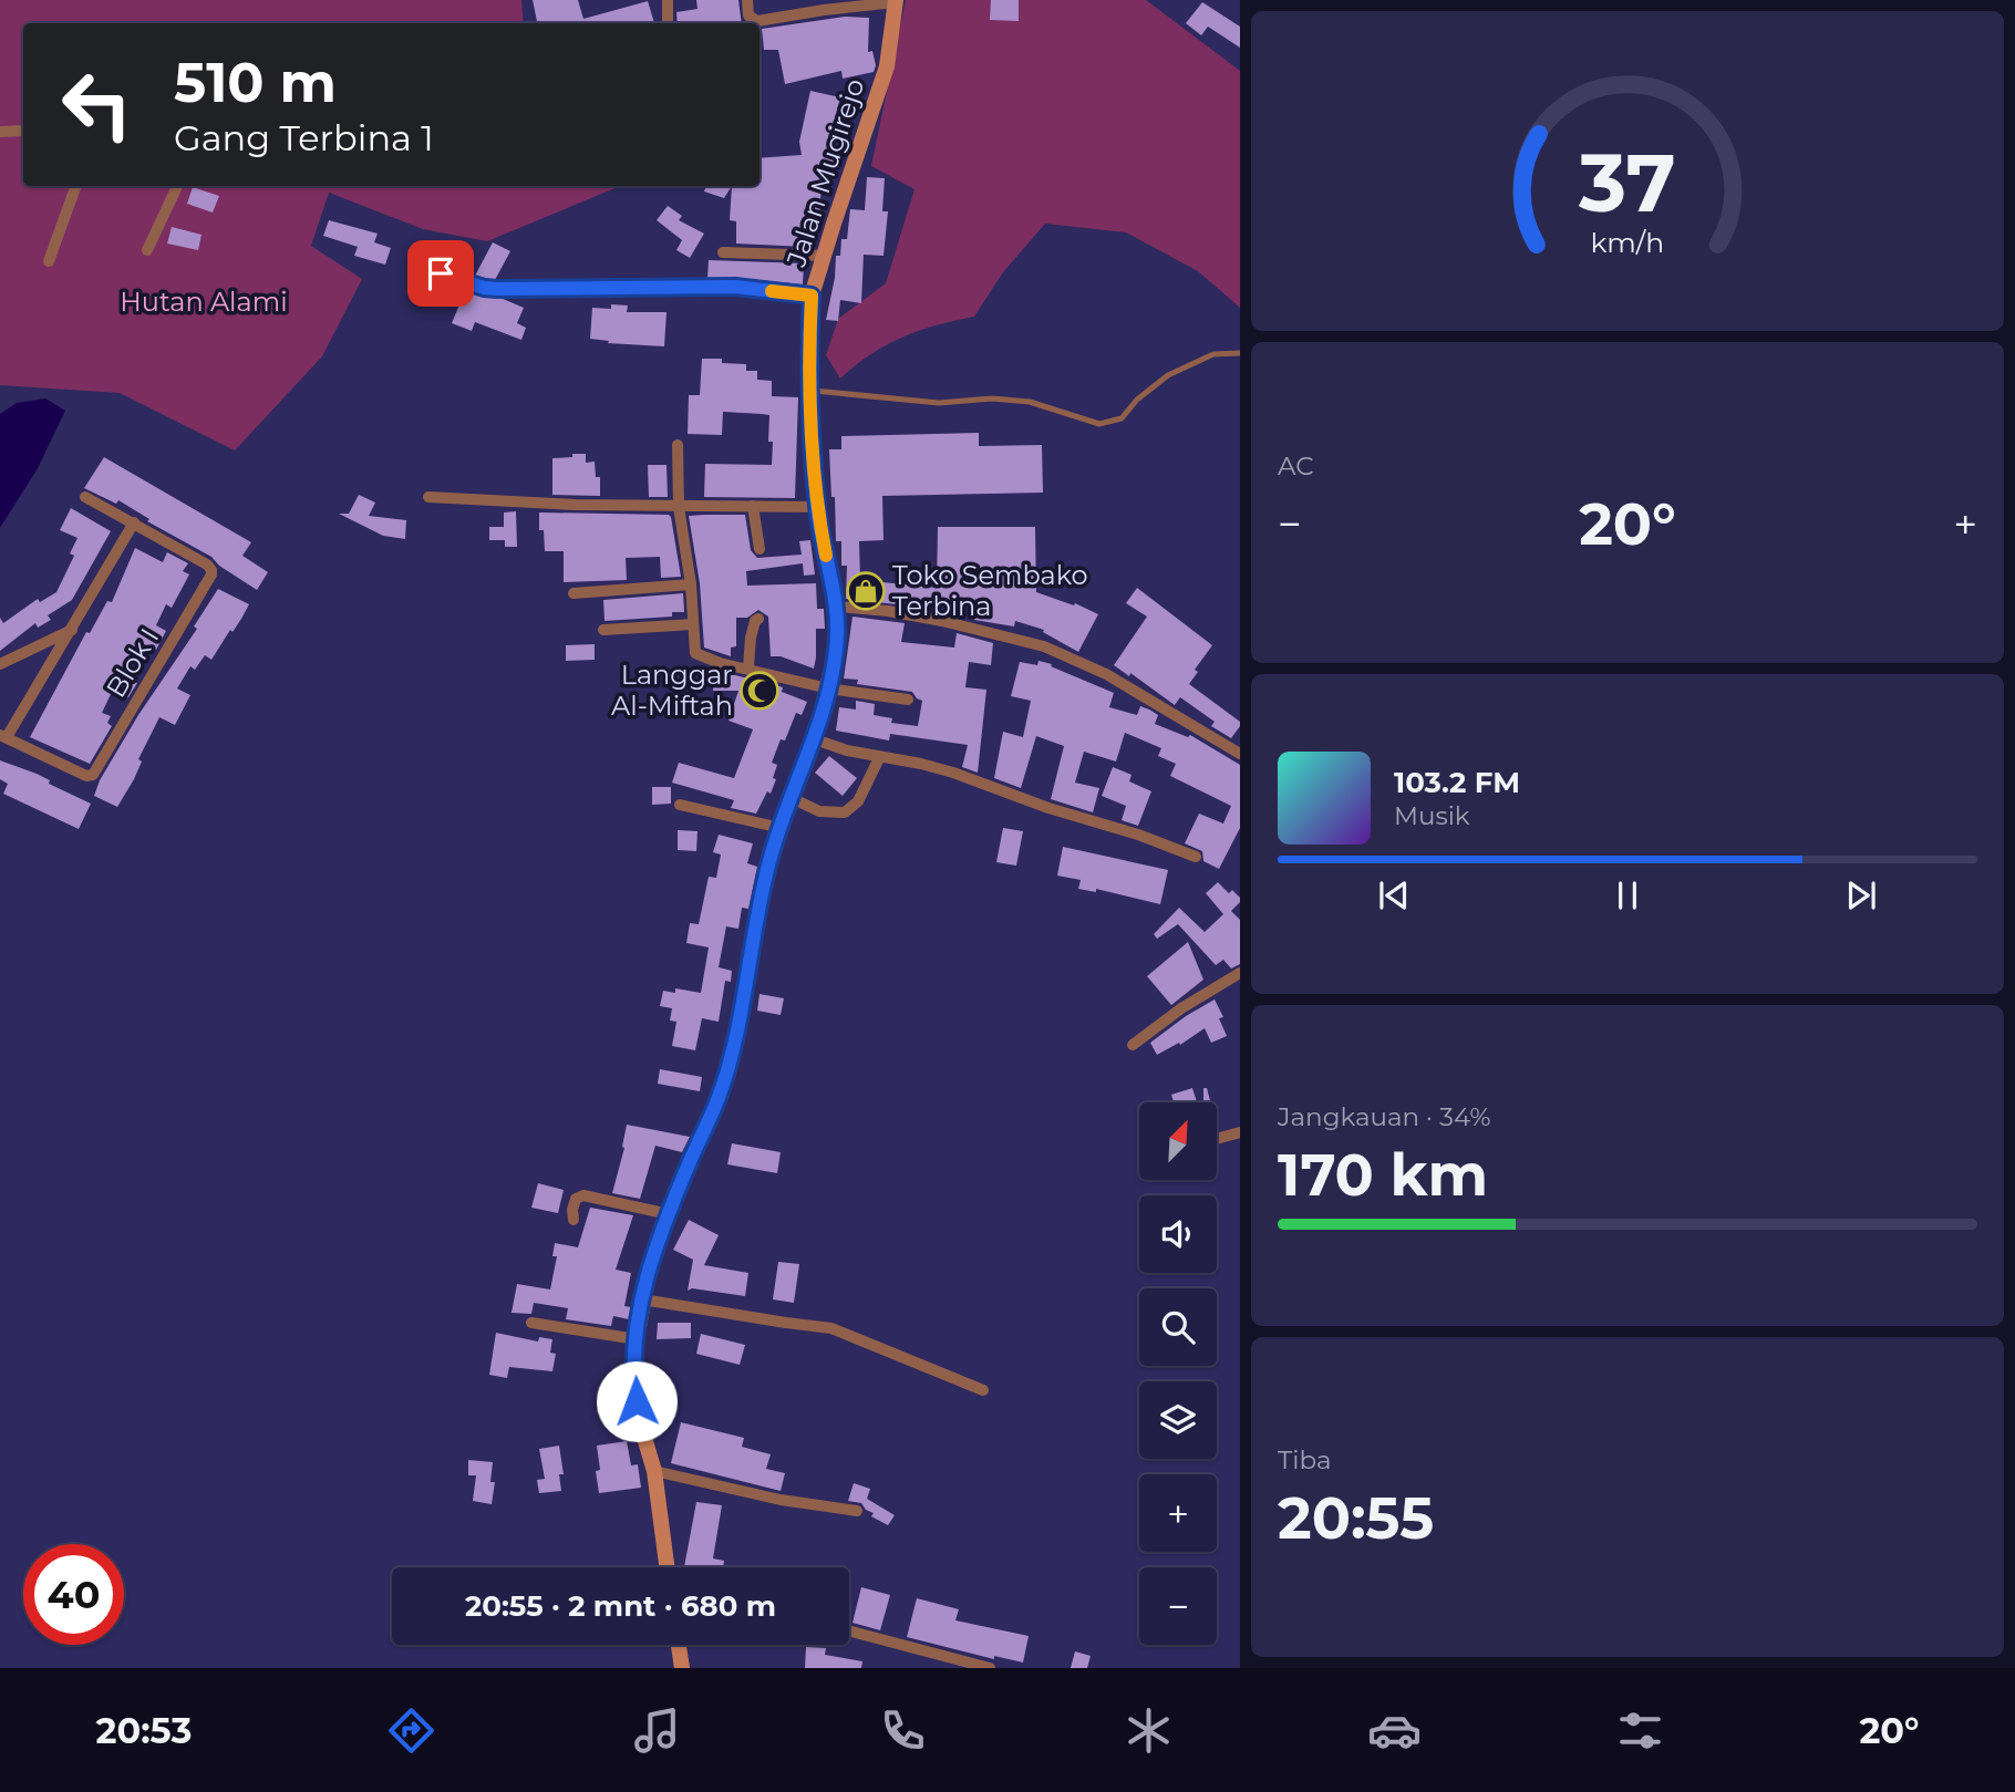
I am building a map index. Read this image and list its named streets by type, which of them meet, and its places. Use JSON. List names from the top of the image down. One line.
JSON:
{"streets":{"street":["Jalan Mugirejo","Blok I"]},"parks":["Hutan Alami"],"places":{"shop":["Toko Sembako Terbina"],"mosque":["Langgar Al-Miftah"]},"north":"top right","page":{"turn":["510 m","Gang Terbina 1"],"tile":["AC",["Jangkauan · 34%","170 km"],["Tiba","20:55"]],"heat":["−","20°","+"],"song":["103.2 FM","Musik"],"map_buttons":["+","−"],"limit":"40","trip":"20:55 · 2 mnt · 680 m","tabs":["20:53","20°"],"gauge":["37","km/h"]}}
